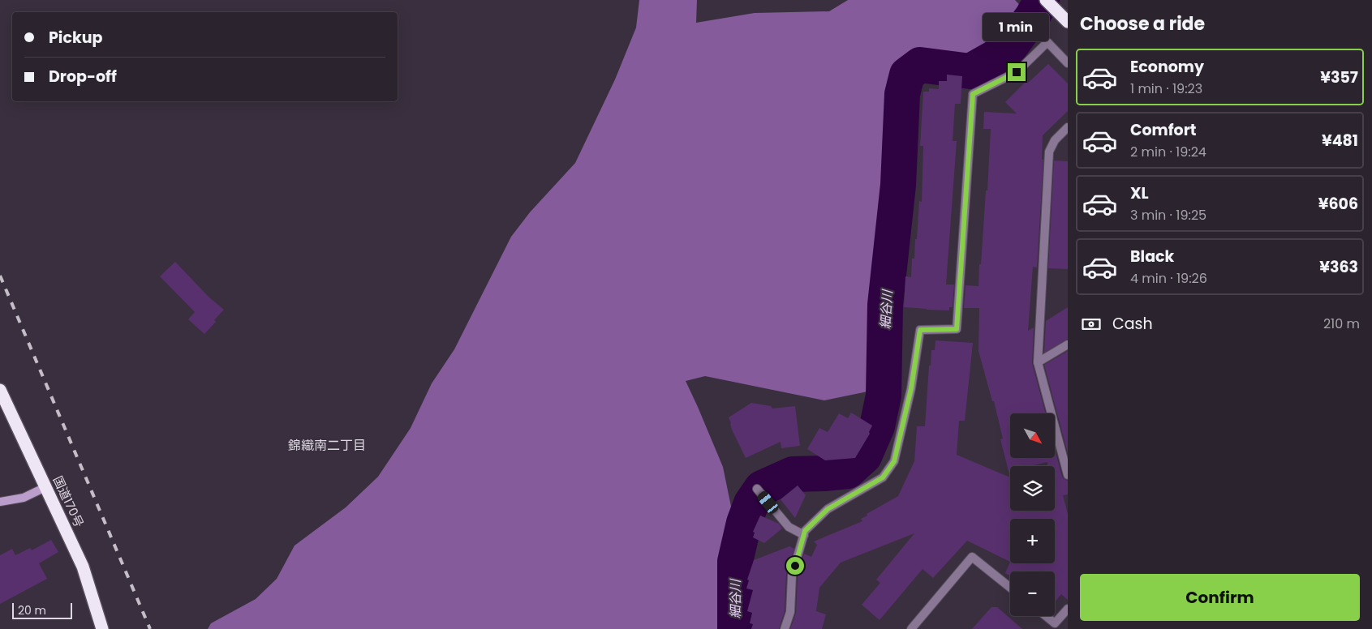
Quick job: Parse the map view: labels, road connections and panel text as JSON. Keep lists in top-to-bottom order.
{
  "streets": {
    "highway": ["国道170号"]
  },
  "districts": ["錦織南二丁目"],
  "water": ["細谷川"],
  "scale_bar": "20 m",
  "north": "bottom right",
  "page": {
    "heading": "Choose a ride",
    "banner": ["Pickup", "Drop-off"],
    "bubble": "1 min",
    "list": [
      {
        "name": "Economy",
        "note": "1 min · 19:23",
        "value": "¥357"
      },
      {
        "name": "Comfort",
        "note": "2 min · 19:24",
        "value": "¥481"
      },
      {
        "name": "XL",
        "note": "3 min · 19:25",
        "value": "¥606"
      },
      {
        "name": "Black",
        "note": "4 min · 19:26",
        "value": "¥363"
      }
    ],
    "pay": ["Cash", "210 m"],
    "map_buttons": ["+", "−"],
    "buttons": "Confirm",
    "scale": "20 m"
  }
}
